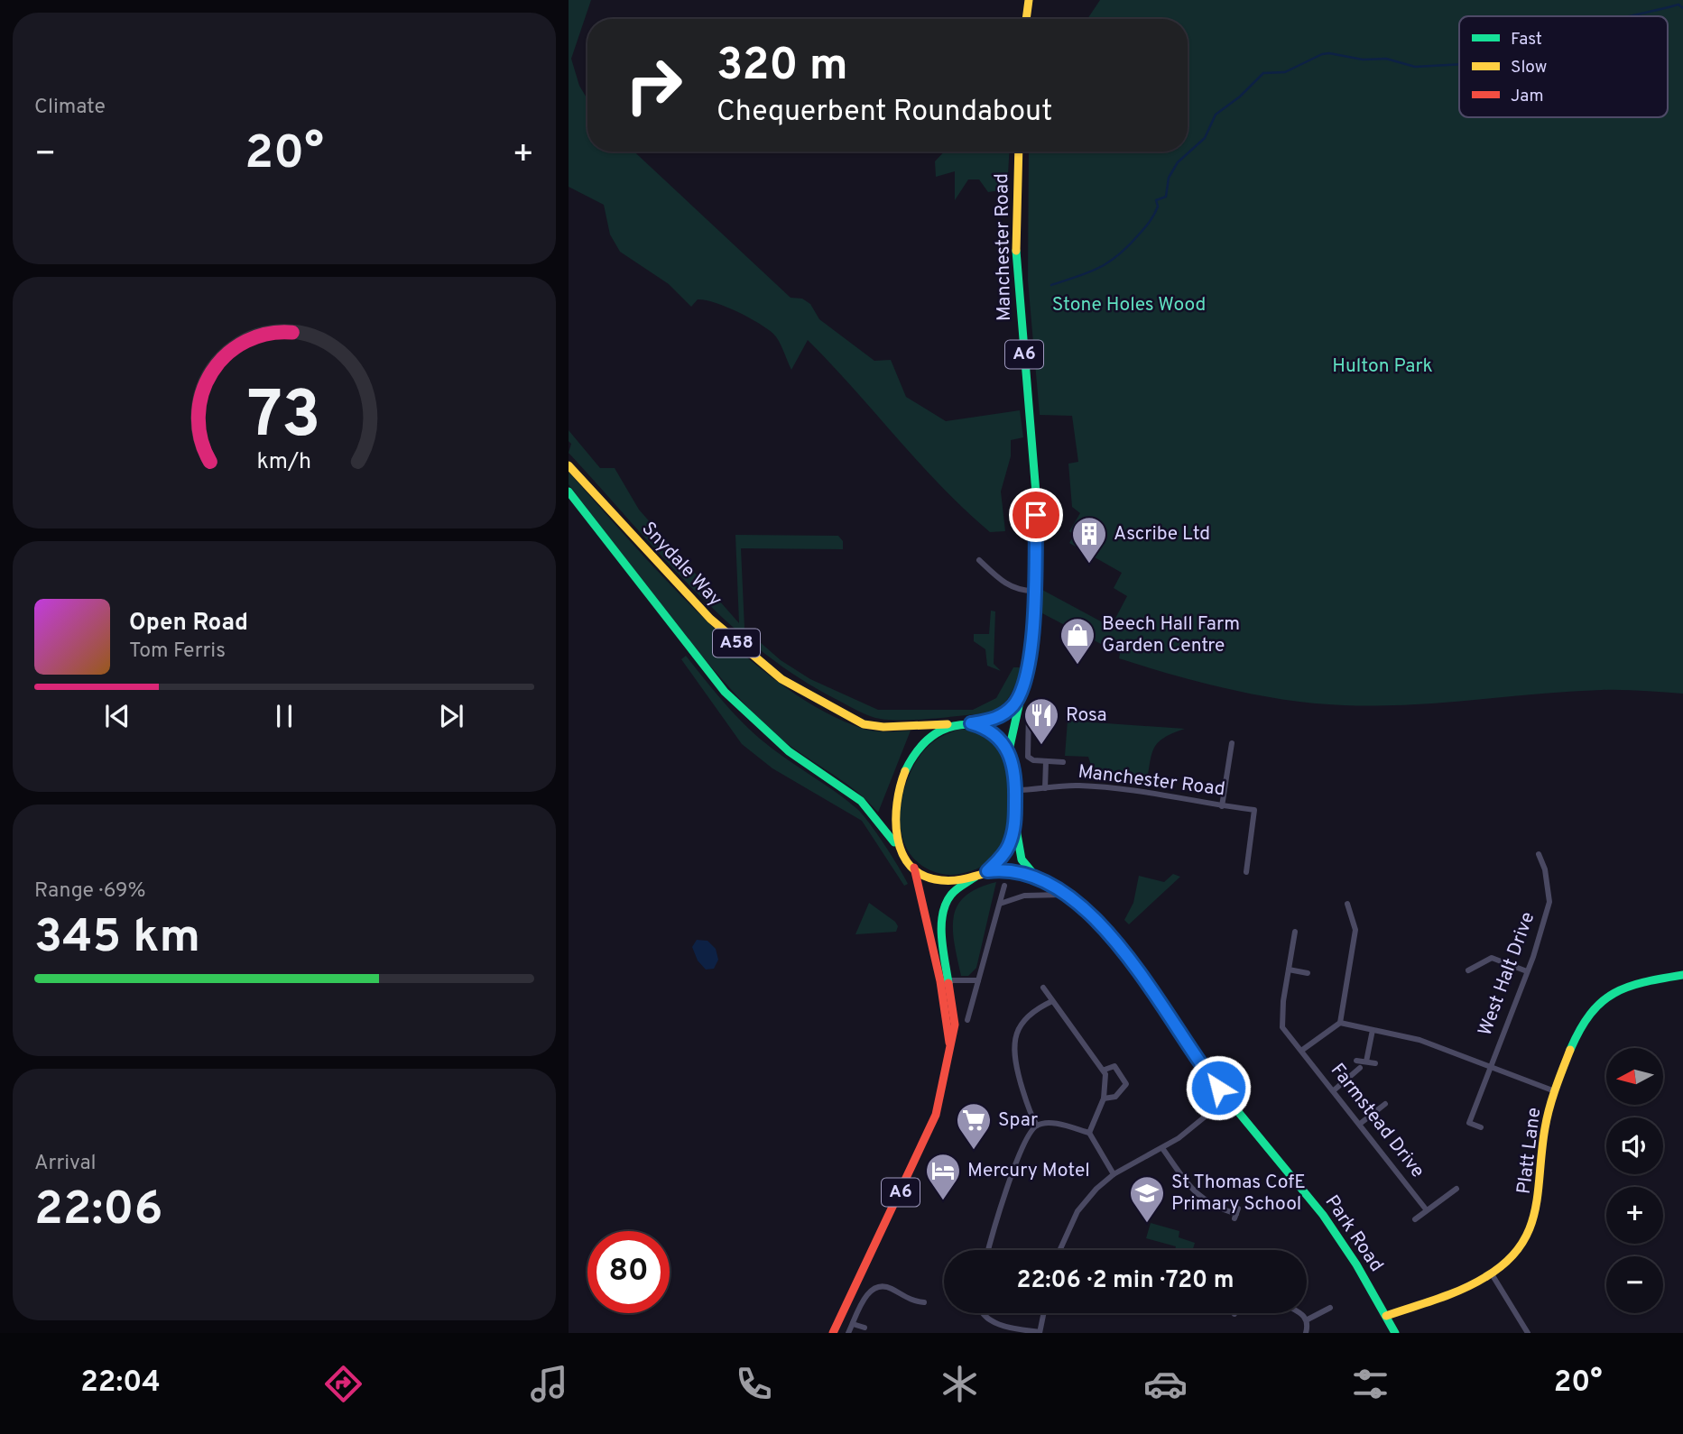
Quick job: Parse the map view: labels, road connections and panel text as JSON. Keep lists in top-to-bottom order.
{
  "streets": {
    "main road": [
      "Manchester Road",
      "A6",
      "Snydale Way",
      "A58",
      "Platt Lane",
      "Park Road"
    ],
    "street": ["West Halt Drive", "Farmstead Drive"]
  },
  "crossings": [
    ["Manchester Road", "A6"],
    ["Manchester Road", "Snydale Way"],
    ["Manchester Road", "A58"],
    ["Manchester Road", "Park Road"],
    ["A6", "Snydale Way"],
    ["A6", "A58"],
    ["A6", "Park Road"],
    ["Snydale Way", "A58"],
    ["Snydale Way", "Park Road"],
    ["A58", "Park Road"],
    ["Platt Lane", "Park Road"]
  ],
  "parks": ["Stone Holes Wood", "Hulton Park"],
  "places": {
    "building": ["Ascribe Ltd"],
    "shop": ["Beech Hall Farm Garden Centre"],
    "restaurant": ["Rosa"],
    "supermarket": ["Spar"],
    "hotel": ["Mercury Motel"],
    "school or university": ["St Thomas CofE Primary School"]
  },
  "legend": ["Fast", "Slow", "Jam"],
  "north": "left",
  "page": {
    "tile": [
      "Climate",
      ["Range · 69%", "345 km"],
      ["Arrival", "22:06"]
    ],
    "turn": ["320 m", "Chequerbent Roundabout"],
    "heat": ["−", "20°", "+"],
    "song": ["Open Road", "Tom Ferris"],
    "map_buttons": ["+", "−"],
    "limit": "80",
    "trip": "22:06 · 2 min · 720 m",
    "tabs": ["22:04", "20°"],
    "gauge": ["73", "km/h"]
  }
}
